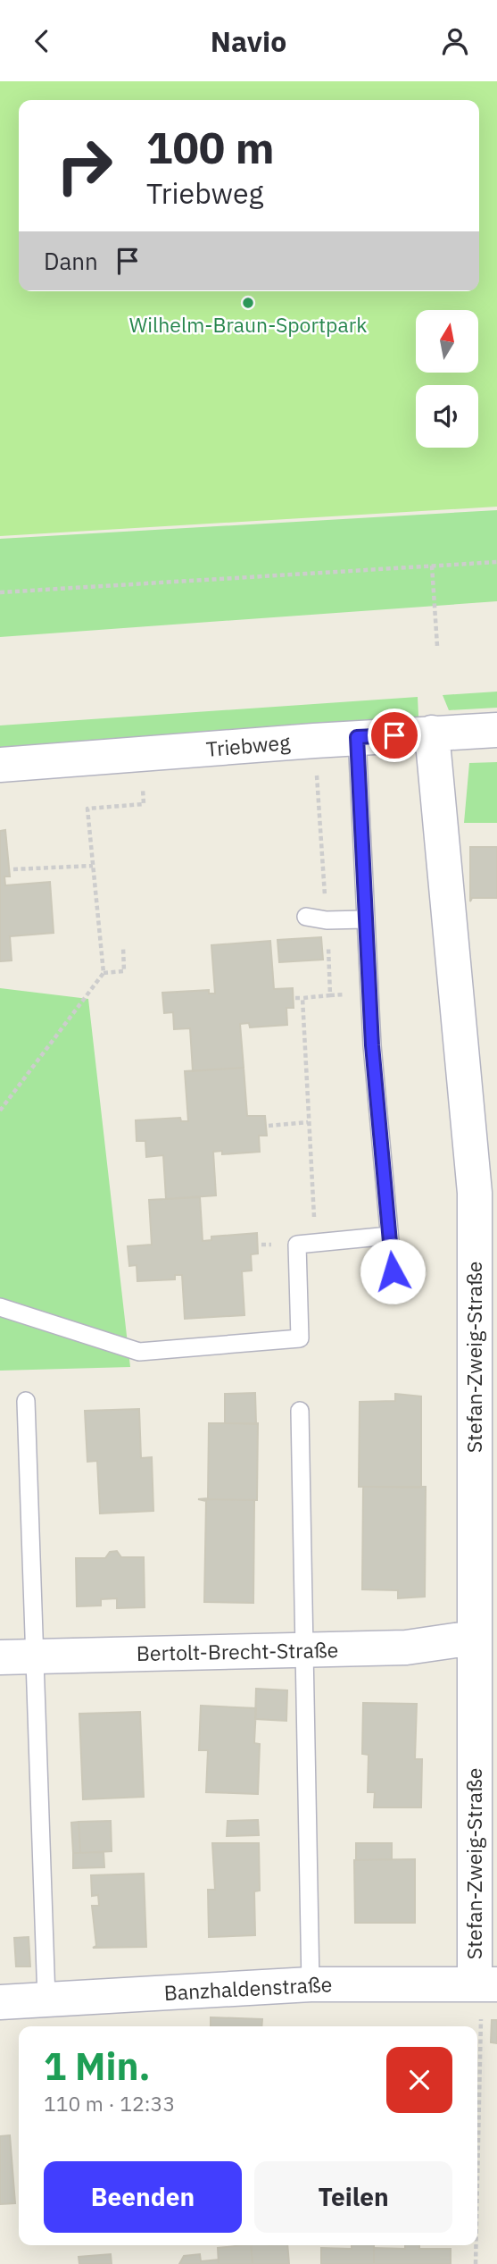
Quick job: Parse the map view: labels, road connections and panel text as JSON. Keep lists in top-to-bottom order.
{
  "streets": {
    "street": [
      "Triebweg",
      "Stefan-Zweig-Straße",
      "Bertolt-Brecht-Straße",
      "Banzhaldenstraße"
    ]
  },
  "crossings": [
    ["Triebweg", "Stefan-Zweig-Straße"],
    ["Stefan-Zweig-Straße", "Bertolt-Brecht-Straße"],
    ["Stefan-Zweig-Straße", "Banzhaldenstraße"]
  ],
  "places": ["Wilhelm-Braun-Sportpark"],
  "north": "top",
  "page": {
    "header": "Navio",
    "turn": ["100 m", "Triebweg"],
    "then": "Dann",
    "heading": ["1 Min.", "110 m · 12:33"],
    "buttons": ["Beenden", "Teilen"]
  }
}
